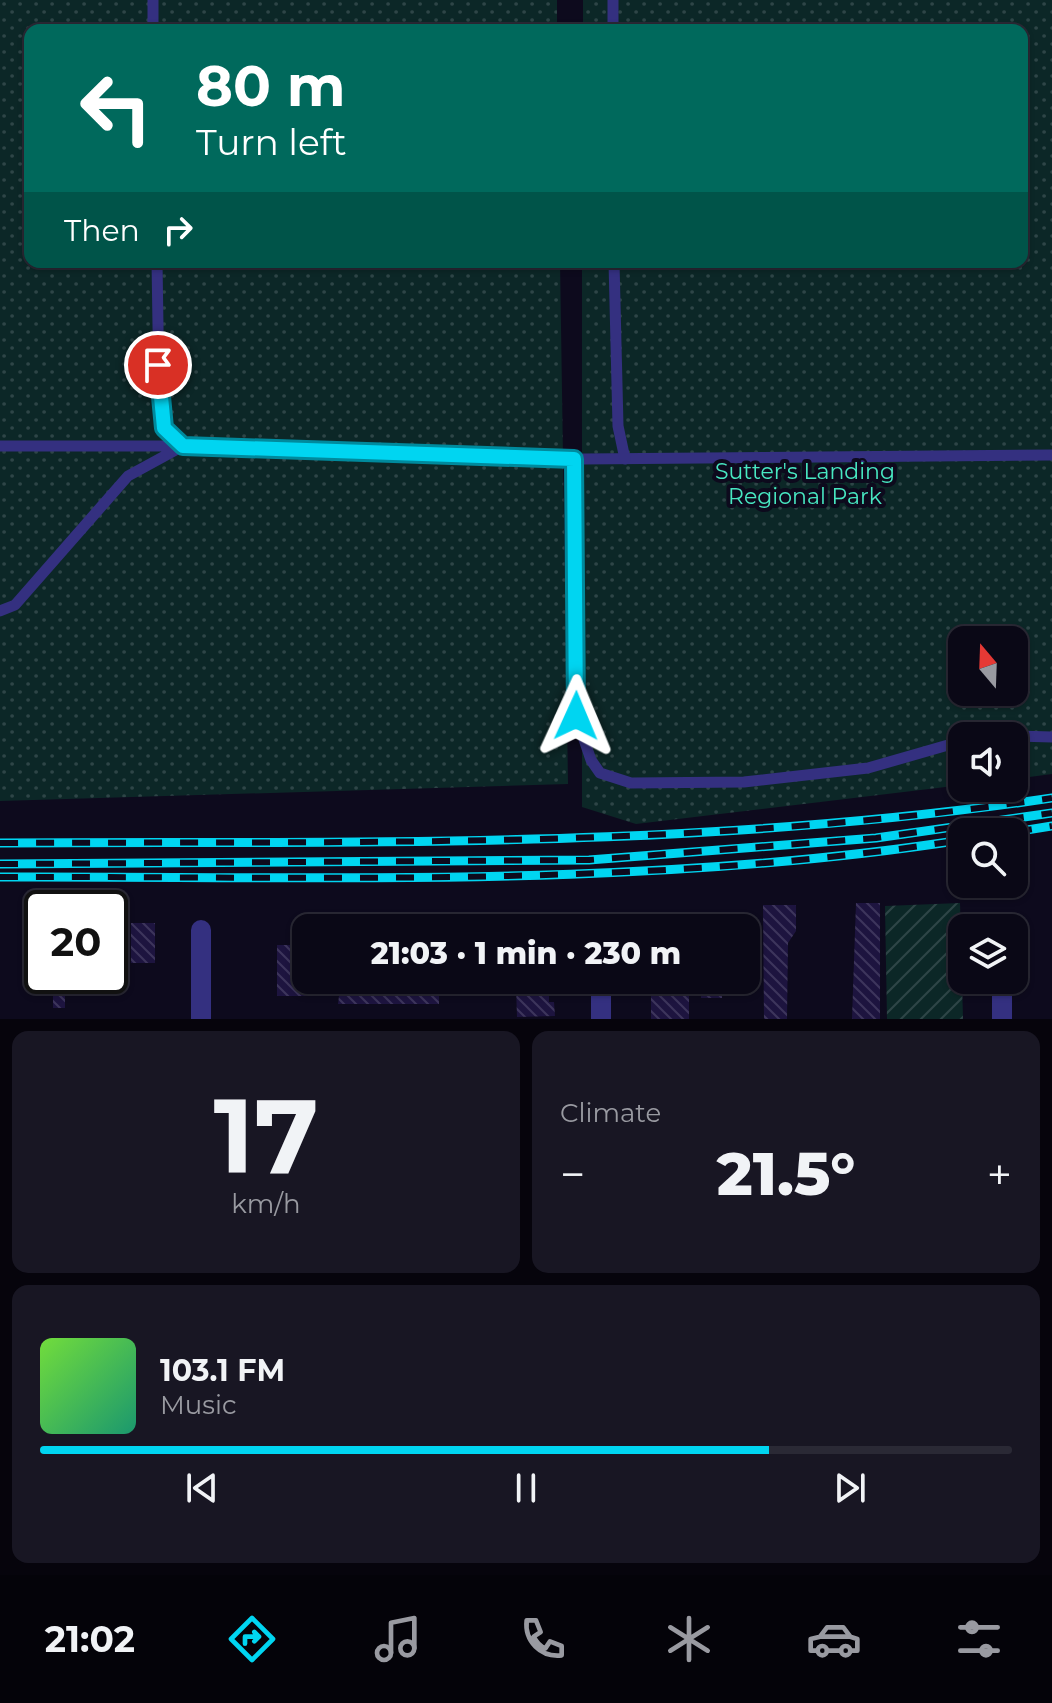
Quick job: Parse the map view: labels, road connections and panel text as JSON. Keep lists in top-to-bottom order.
{
  "parks": ["Sutter's Landing Regional Park"],
  "north": "top",
  "page": {
    "turn": ["80 m", "Turn left"],
    "then": "Then",
    "limit": "20",
    "trip": "21:03 · 1 min · 230 m",
    "tile": [
      ["17", "km/h"],
      "Climate"
    ],
    "heat": ["−", "21.5°", "+"],
    "song": ["103.1 FM", "Music"],
    "tabs": "21:02"
  }
}
